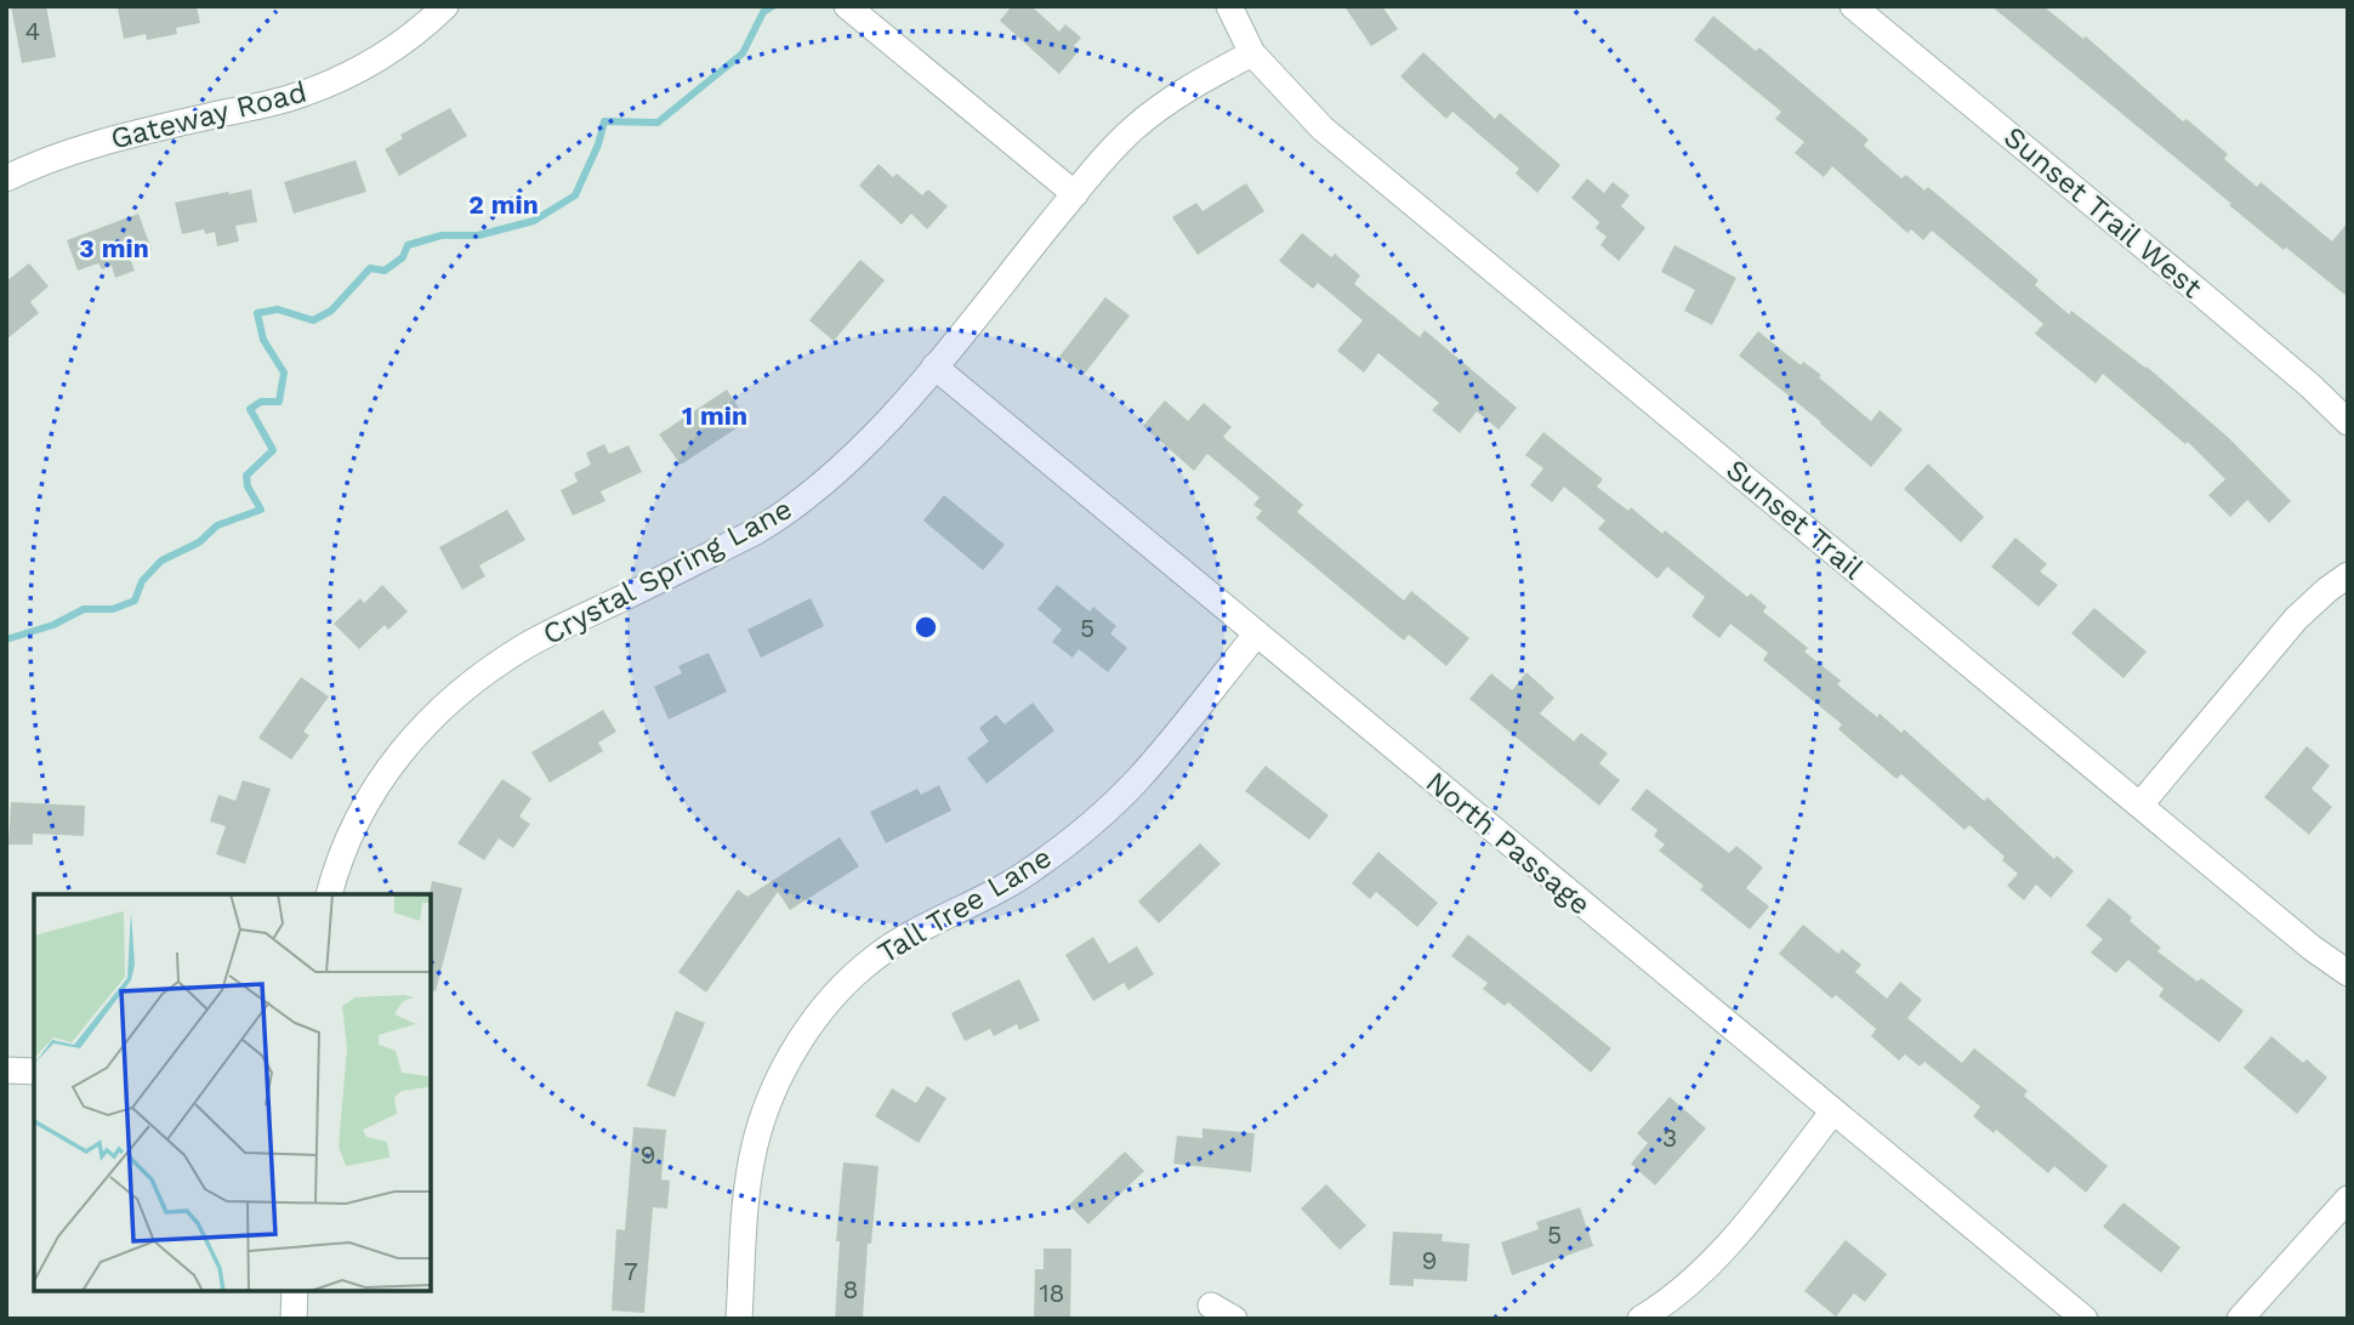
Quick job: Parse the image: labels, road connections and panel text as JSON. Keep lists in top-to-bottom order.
{
  "streets": {
    "street": [
      "Gateway Road",
      "Sunset Trail West",
      "Sunset Trail",
      "Crystal Spring Lane",
      "North Passage",
      "Tall Tree Lane"
    ]
  },
  "crossings": [
    ["Sunset Trail", "Crystal Spring Lane"],
    ["Crystal Spring Lane", "North Passage"],
    ["North Passage", "Tall Tree Lane"]
  ],
  "house_numbers": [
    "4",
    "5",
    "3",
    "9",
    "5",
    "9",
    "7",
    "8",
    "18"
  ],
  "rings": ["2 min", "3 min", "1 min"]
}
